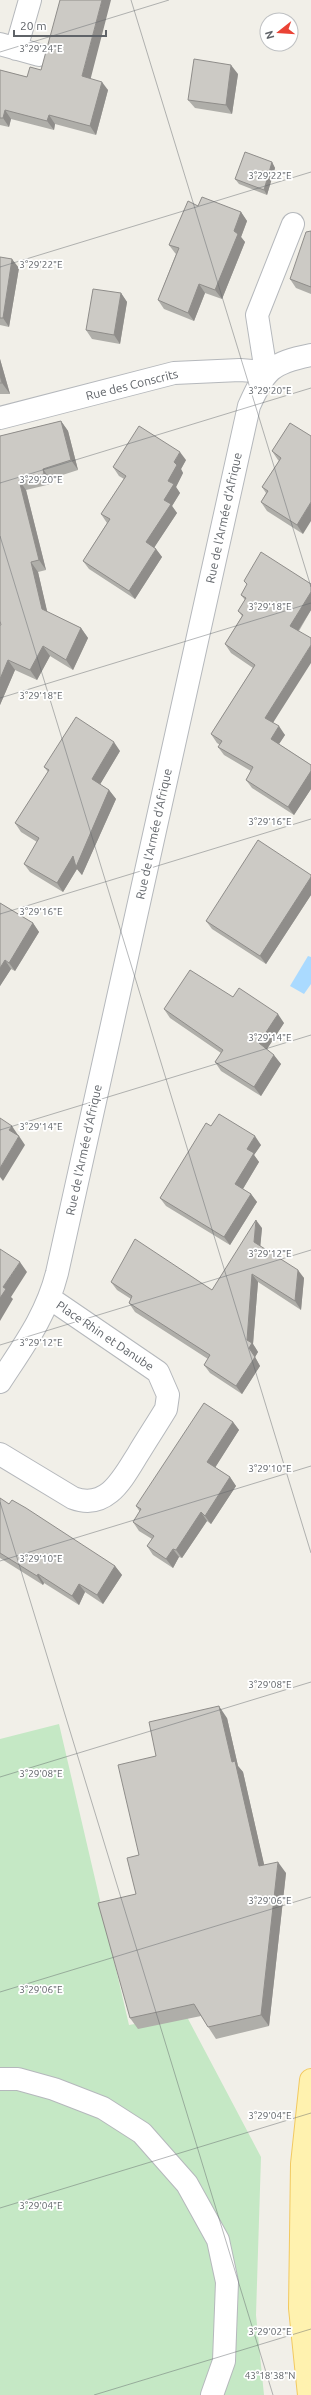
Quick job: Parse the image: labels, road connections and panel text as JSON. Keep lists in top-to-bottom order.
{
  "streets": {
    "street": ["Rue des Conscrits", "Rue de l'Armée d'Afrique", "Place Rhin et Danube"]
  },
  "crossings": [
    ["Rue des Conscrits", "Rue de l'Armée d'Afrique"],
    ["Rue de l'Armée d'Afrique", "Place Rhin et Danube"]
  ],
  "scale_bar": "20 m",
  "north": "left",
  "coordinates": [
    "3°29'24\"E",
    "3°29'22\"E",
    "3°29'20\"E",
    "3°29'18\"E",
    "3°29'16\"E",
    "3°29'14\"E",
    "3°29'12\"E",
    "3°29'10\"E",
    "3°29'08\"E",
    "3°29'06\"E",
    "3°29'04\"E",
    "3°29'02\"E",
    "43°18'38\"N"
  ]
}
